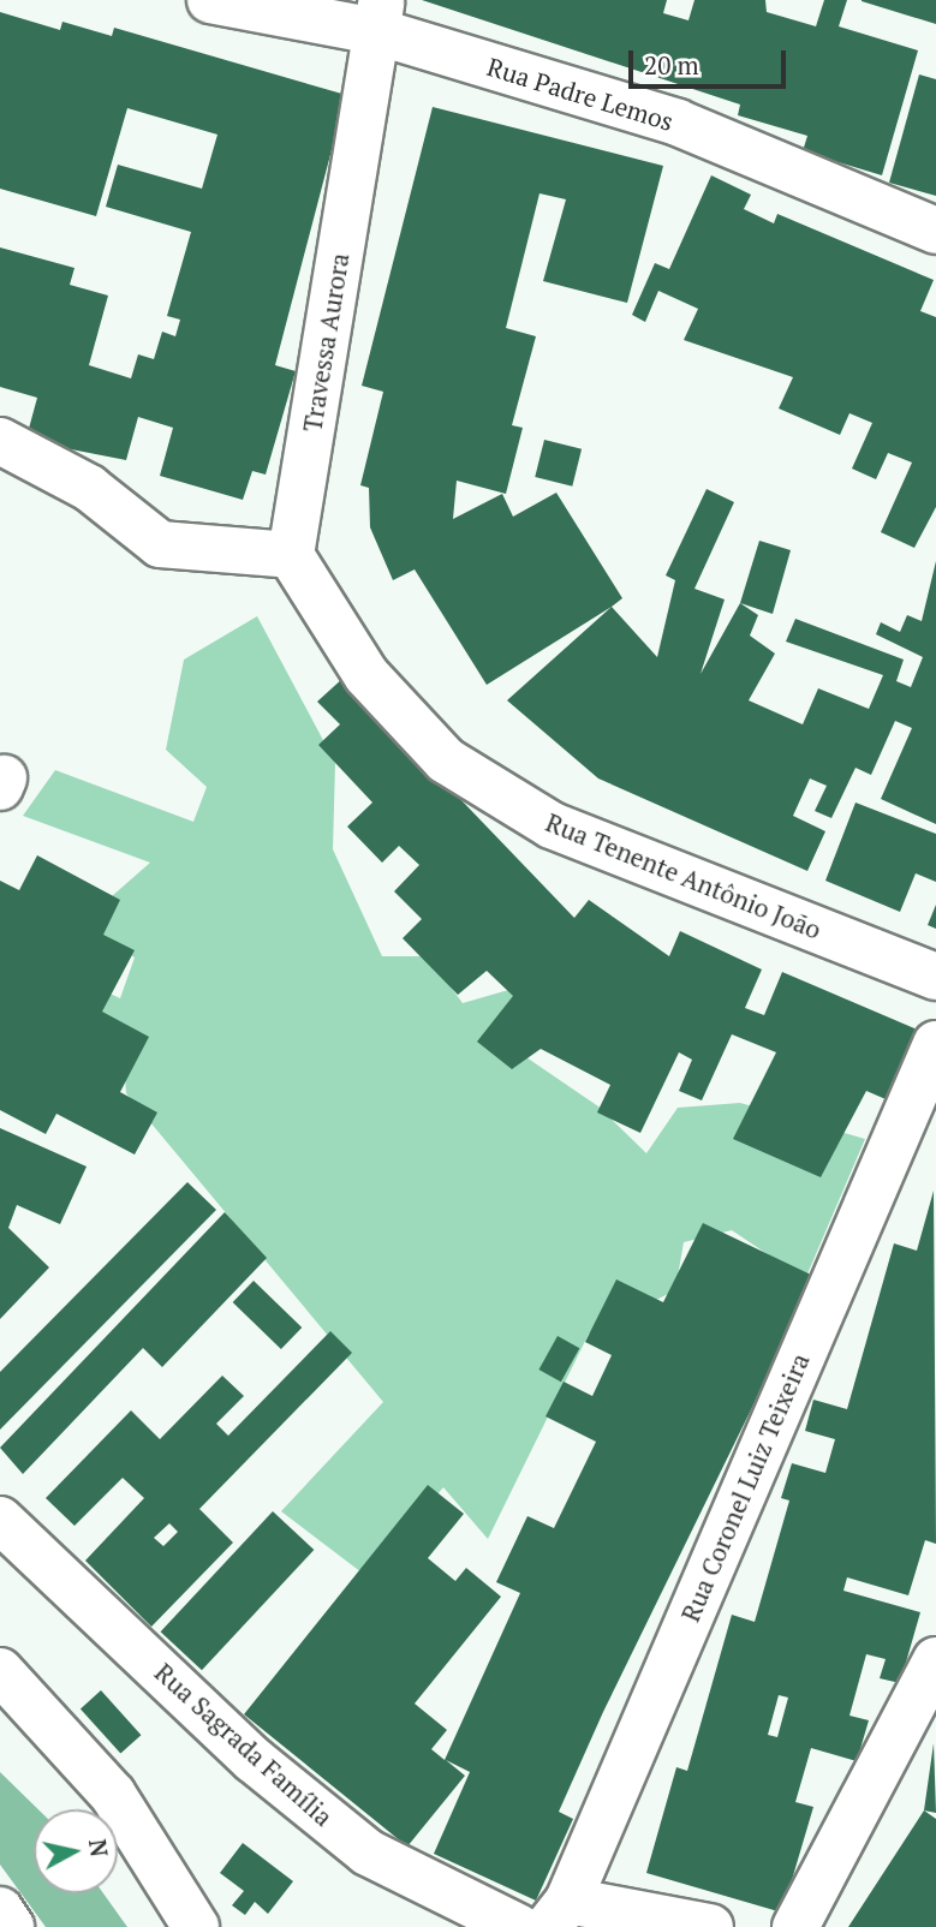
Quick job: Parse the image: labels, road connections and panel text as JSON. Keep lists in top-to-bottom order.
{
  "streets": {
    "street": [
      "Rua Padre Lemos",
      "Travessa Aurora",
      "Rua Tenente Antônio João",
      "Rua Coronel Luiz Teixeira",
      "Rua Sagrada Família"
    ]
  },
  "crossings": [
    ["Rua Padre Lemos", "Travessa Aurora"],
    ["Travessa Aurora", "Rua Tenente Antônio João"]
  ],
  "scale_bar": "20 m",
  "north": "right"
}
